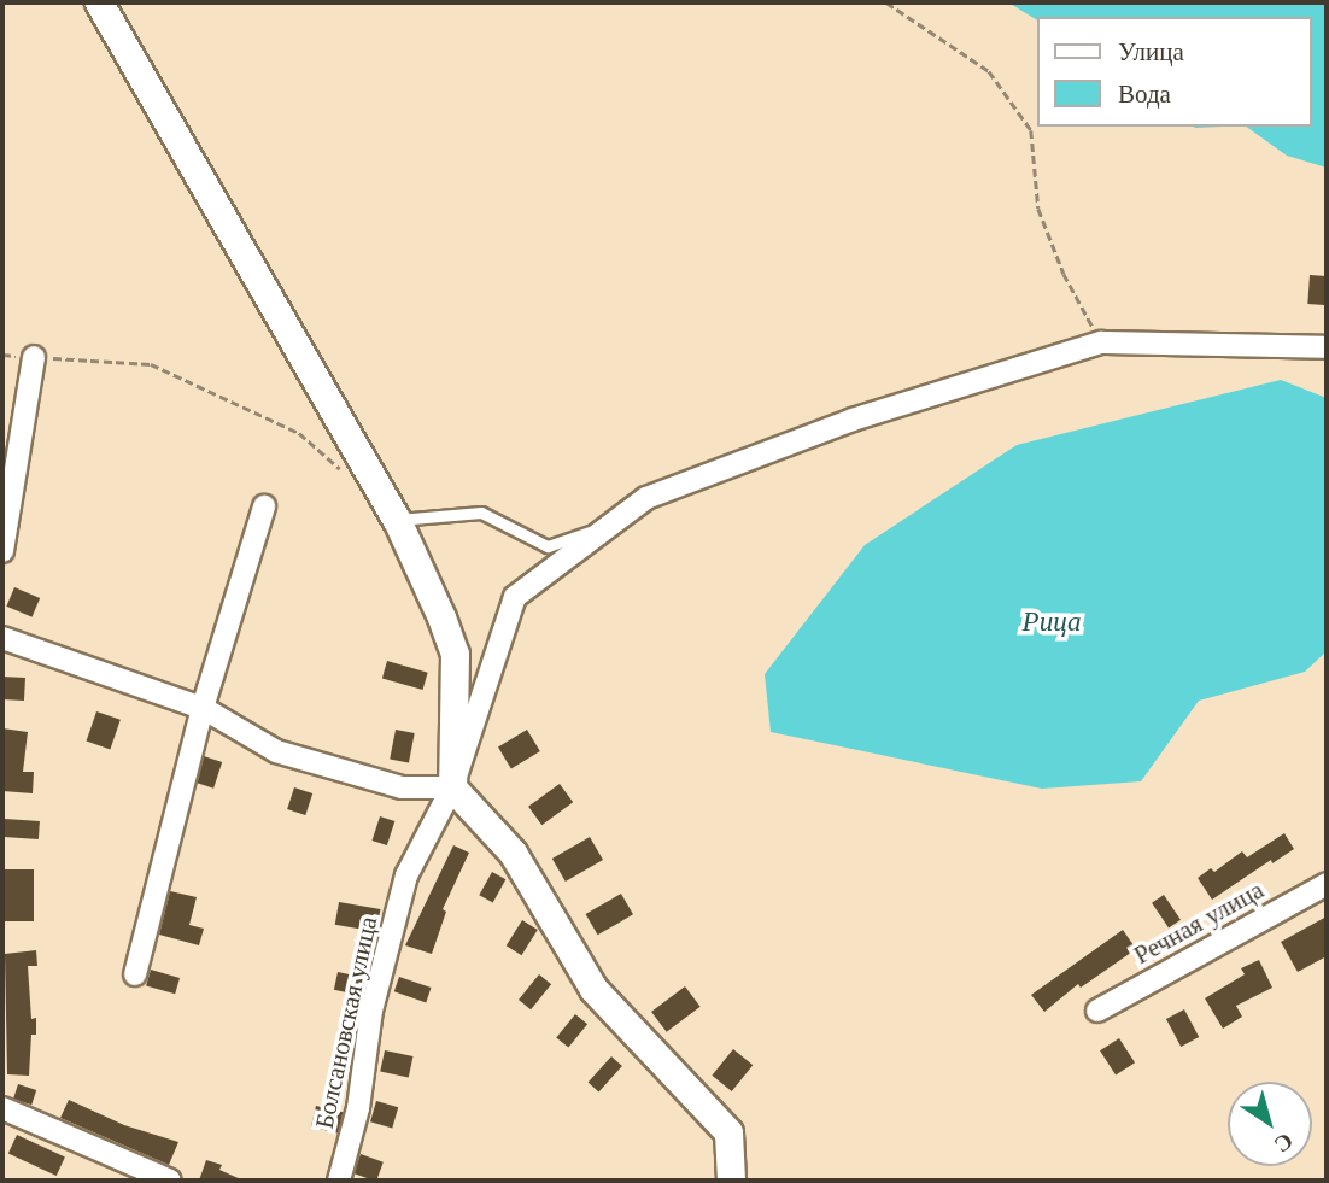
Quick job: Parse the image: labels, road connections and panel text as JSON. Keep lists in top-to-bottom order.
{
  "streets": {
    "street": ["Речная улица", "Болсановская улица"]
  },
  "water": ["Рица"],
  "legend": ["Улица", "Вода"],
  "north": "bottom right"
}
